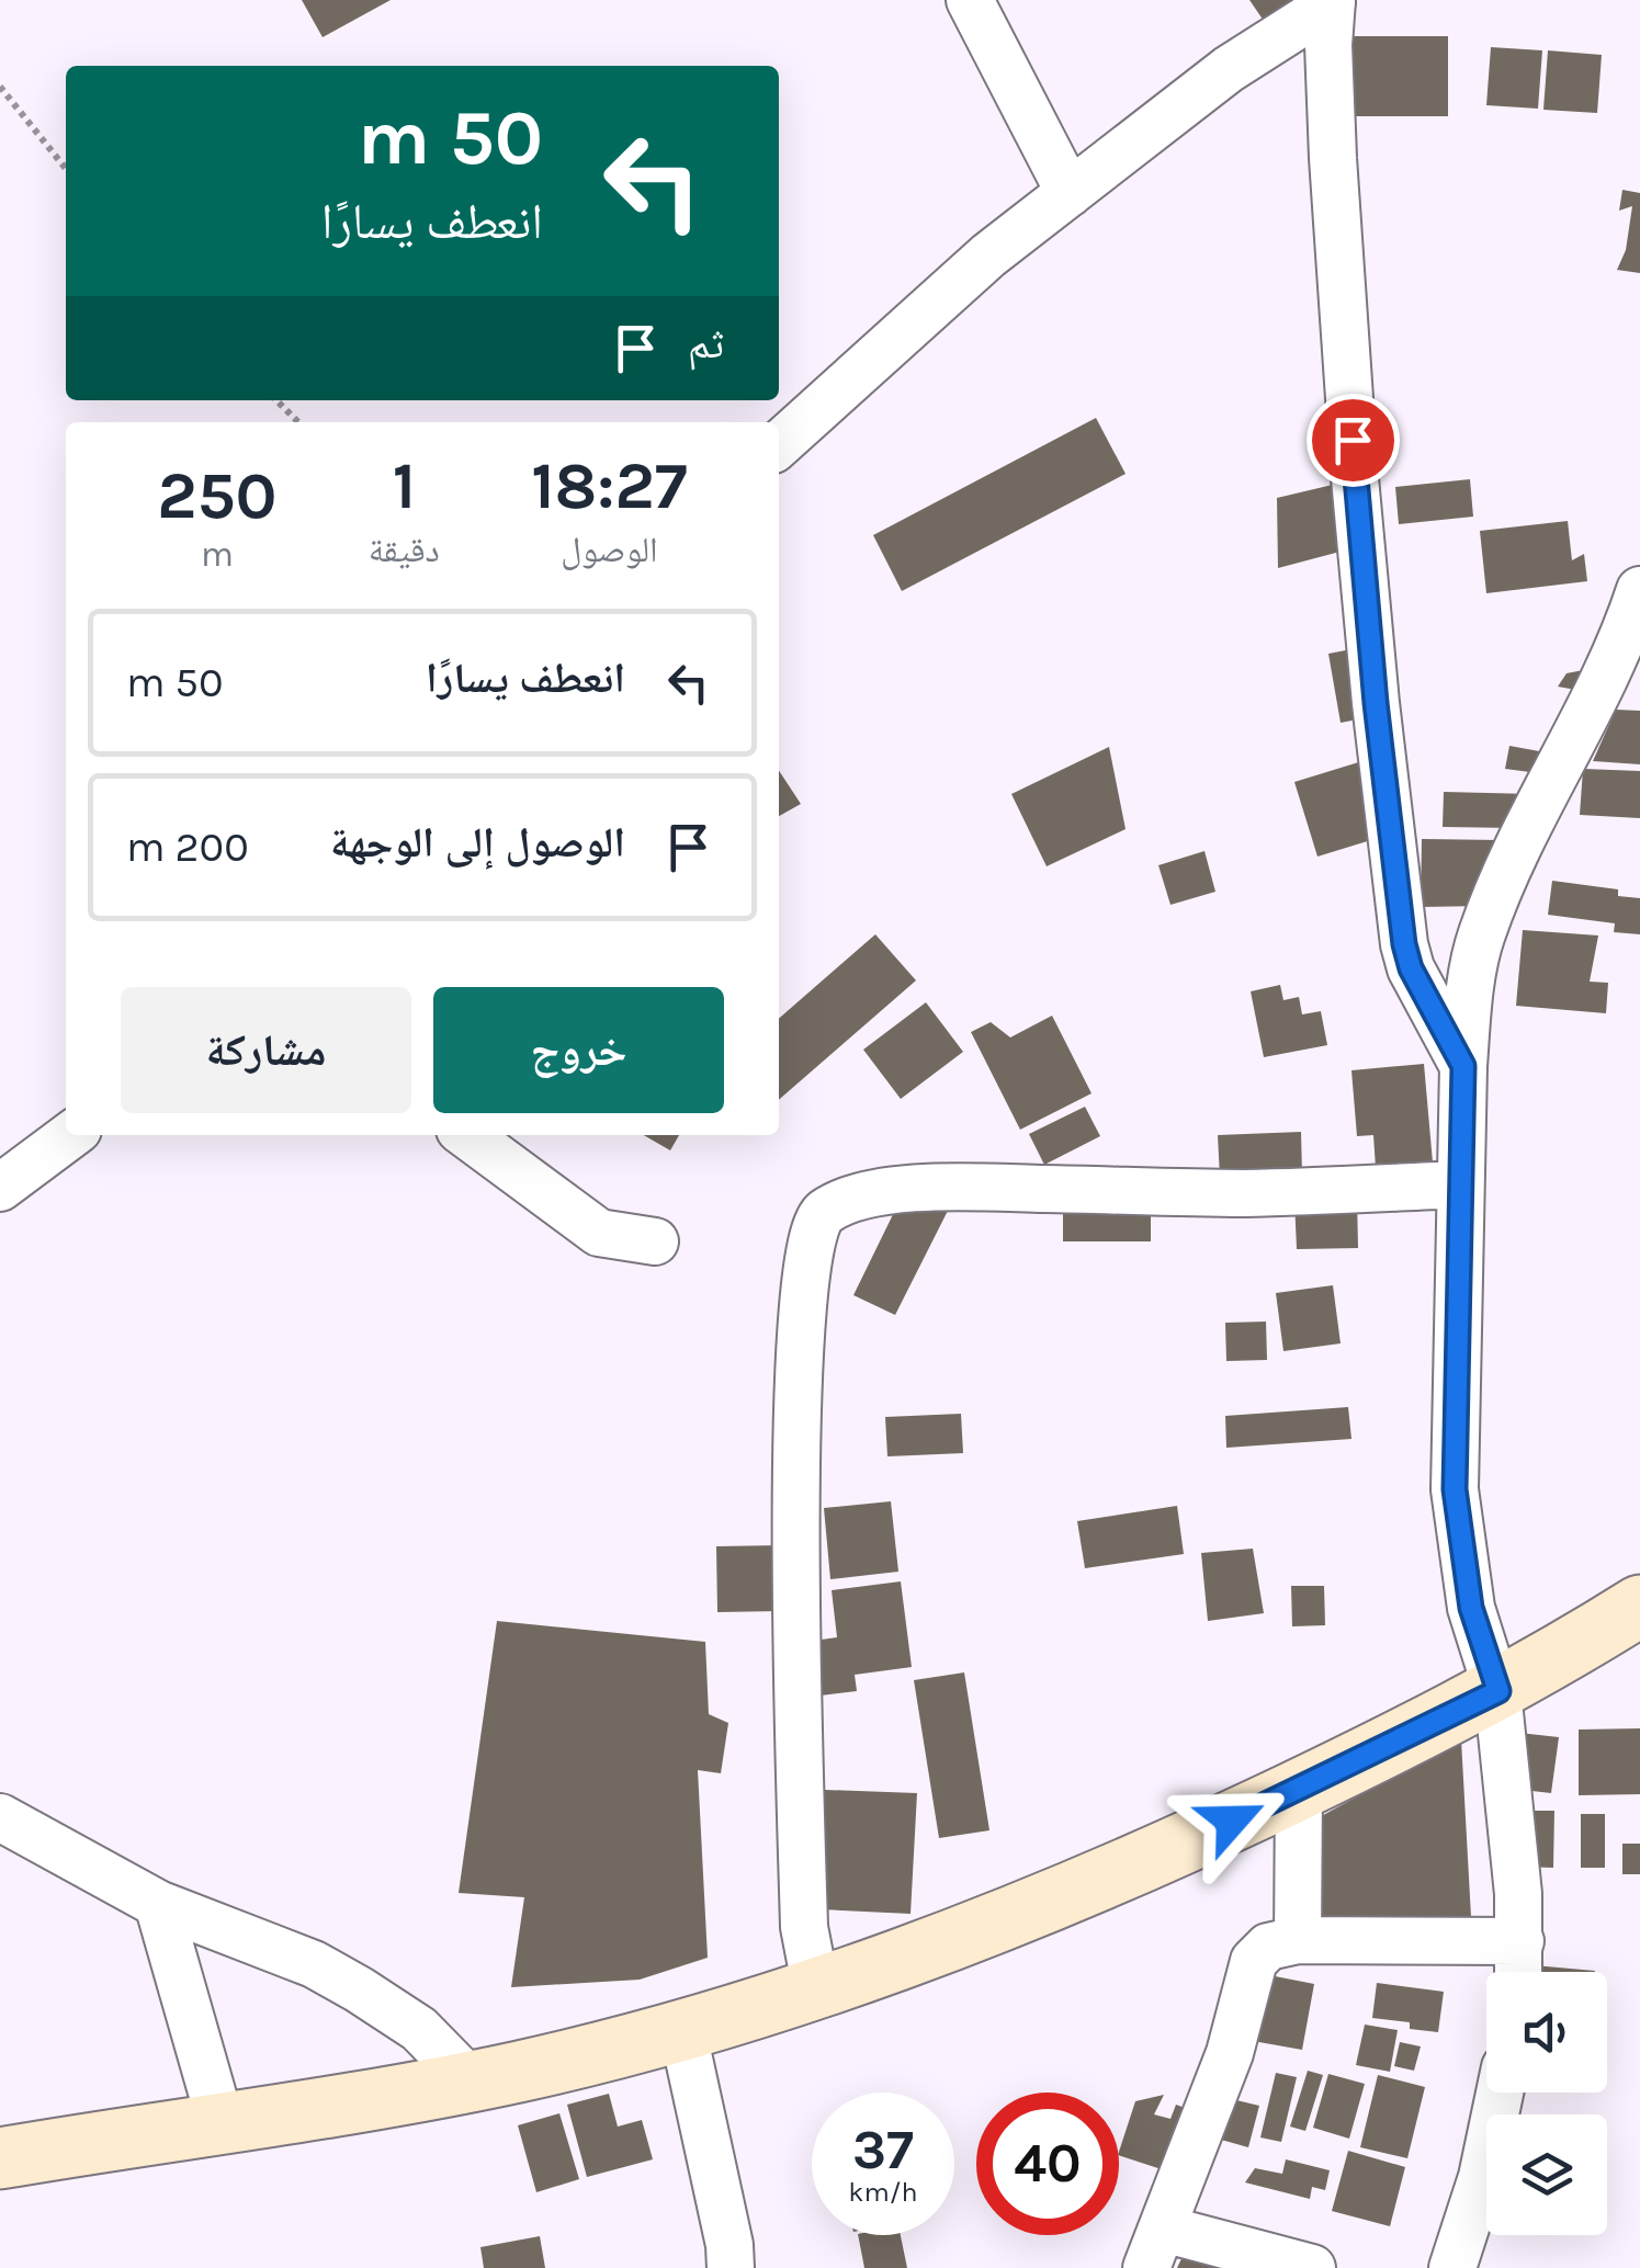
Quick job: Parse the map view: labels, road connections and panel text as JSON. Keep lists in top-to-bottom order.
{
  "page": {
    "turn": ["50 m", "انعطف يسارًا"],
    "then": "ثم",
    "eta": [
      "18:27",
      "الوصول",
      "1",
      "دقيقة",
      "250",
      "m"
    ],
    "list": [
      {
        "name": "انعطف يسارًا",
        "value": "50 m"
      },
      {
        "name": "الوصول إلى الوجهة",
        "value": "200 m"
      }
    ],
    "buttons": ["خروج", "مشاركة"],
    "speed": "37 km/h",
    "limit": "40"
  }
}
